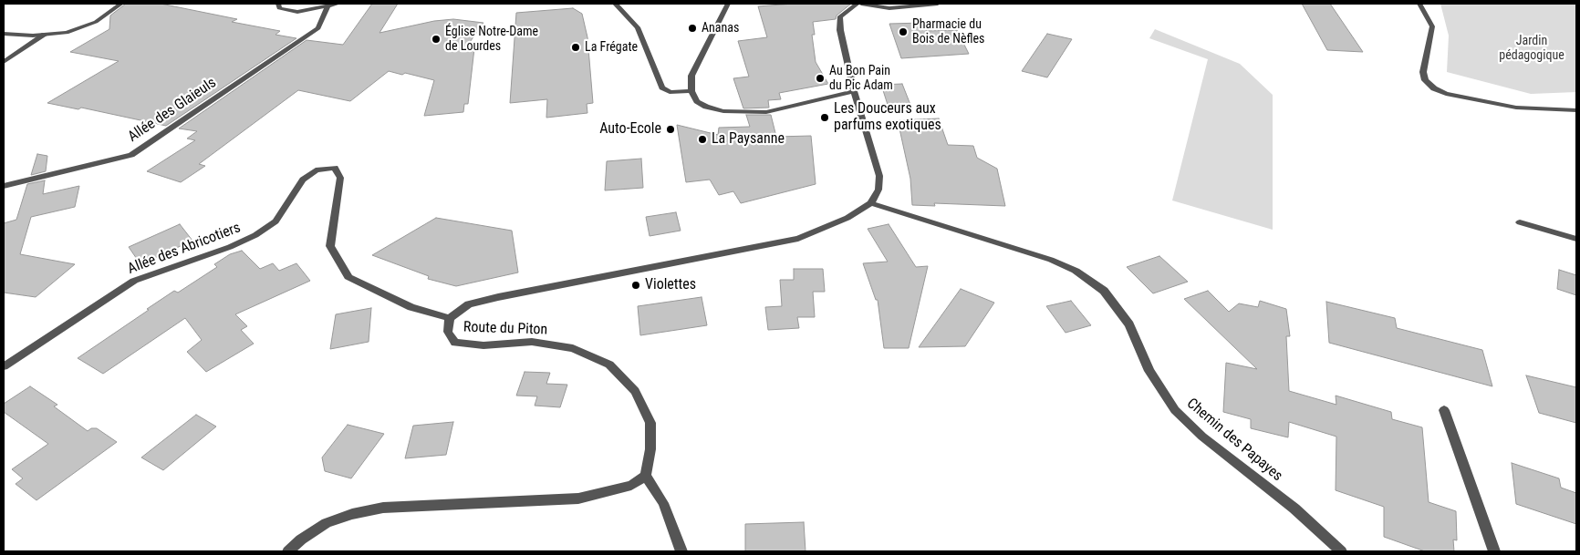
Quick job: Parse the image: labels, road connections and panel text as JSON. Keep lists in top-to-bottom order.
{
  "streets": {
    "street": [
      "Allée des Glaieuls",
      "Allée des Abricotiers",
      "Route du Piton",
      "Chemin des Papayes"
    ]
  },
  "crossings": [
    ["Allée des Abricotiers", "Route du Piton"],
    ["Route du Piton", "Chemin des Papayes"]
  ],
  "parks": ["Jardin pédagogique"],
  "places": [
    "Ananas",
    "Pharmacie du Bois de Nèfles",
    "Église Notre-Dame de Lourdes",
    "La Frégate",
    "Au Bon Pain du Pic Adam",
    "Les Douceurs aux parfums exotiques",
    "Auto-Ecole",
    "La Paysanne",
    "Violettes"
  ]
}
